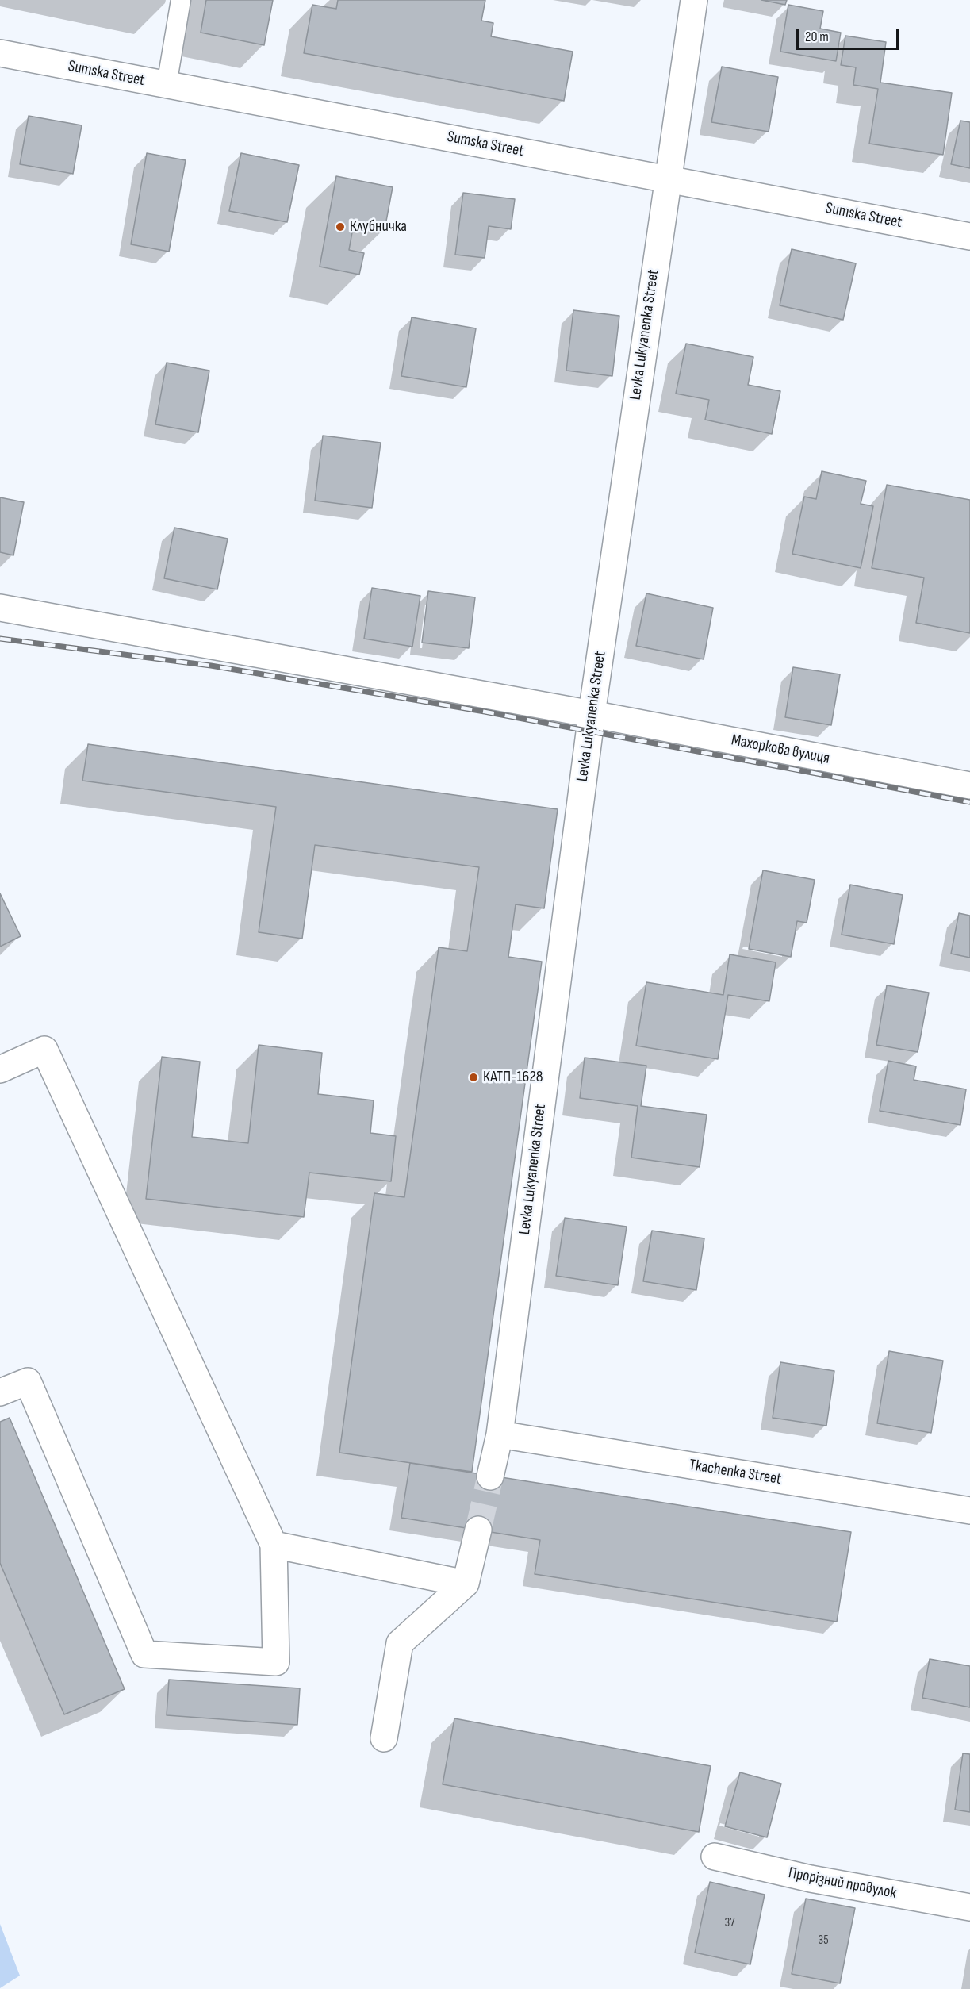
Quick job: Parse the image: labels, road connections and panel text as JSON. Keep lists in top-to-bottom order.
{
  "streets": {
    "street": [
      "Sumska Street",
      "Levka Lukyanenka Street",
      "Махоркова вулиця",
      "Tkachenka Street",
      "Прорізний провулок"
    ]
  },
  "crossings": [
    ["Sumska Street", "Levka Lukyanenka Street"],
    ["Levka Lukyanenka Street", "Махоркова вулиця"],
    ["Levka Lukyanenka Street", "Tkachenka Street"]
  ],
  "places": ["Клубничка", "КАТП-1628"],
  "house_numbers": ["37", "35"],
  "scale_bar": "20 m"
}
